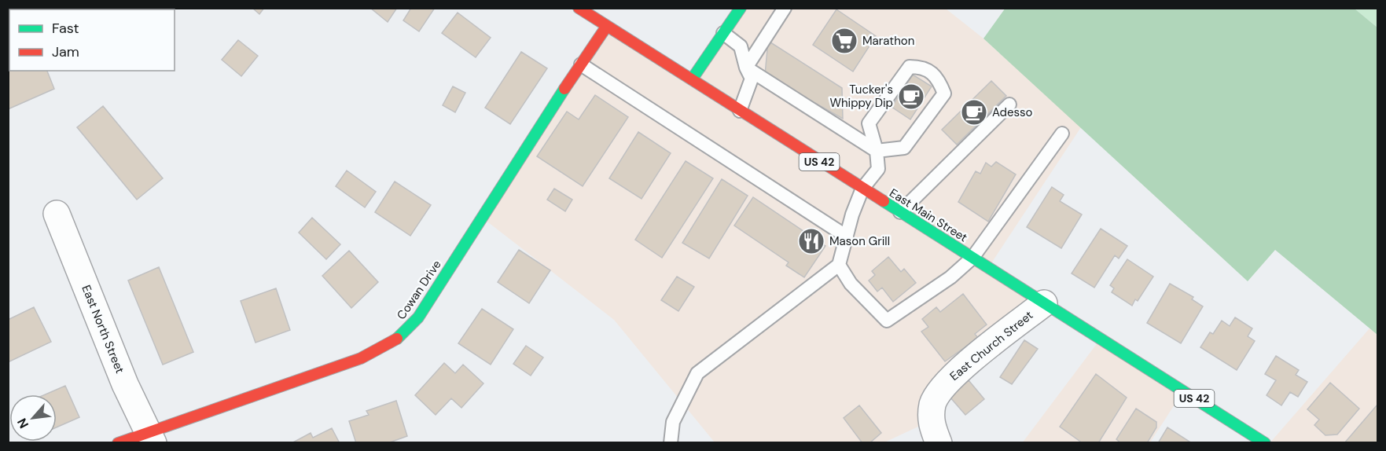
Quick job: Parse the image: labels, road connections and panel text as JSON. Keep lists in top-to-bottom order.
{
  "streets": {
    "main road": ["US 42", "East Main Street", "Cowan Drive"],
    "street": ["East North Street", "East Church Street"]
  },
  "crossings": [
    ["East Main Street", "Cowan Drive"],
    ["East Main Street", "East Church Street"],
    ["Cowan Drive", "East North Street"]
  ],
  "places": {
    "supermarket": ["Marathon"],
    "cafe": ["Tucker's Whippy Dip", "Adesso"],
    "restaurant": ["Mason Grill"]
  },
  "legend": ["Fast", "Jam"],
  "north": "bottom left"
}
